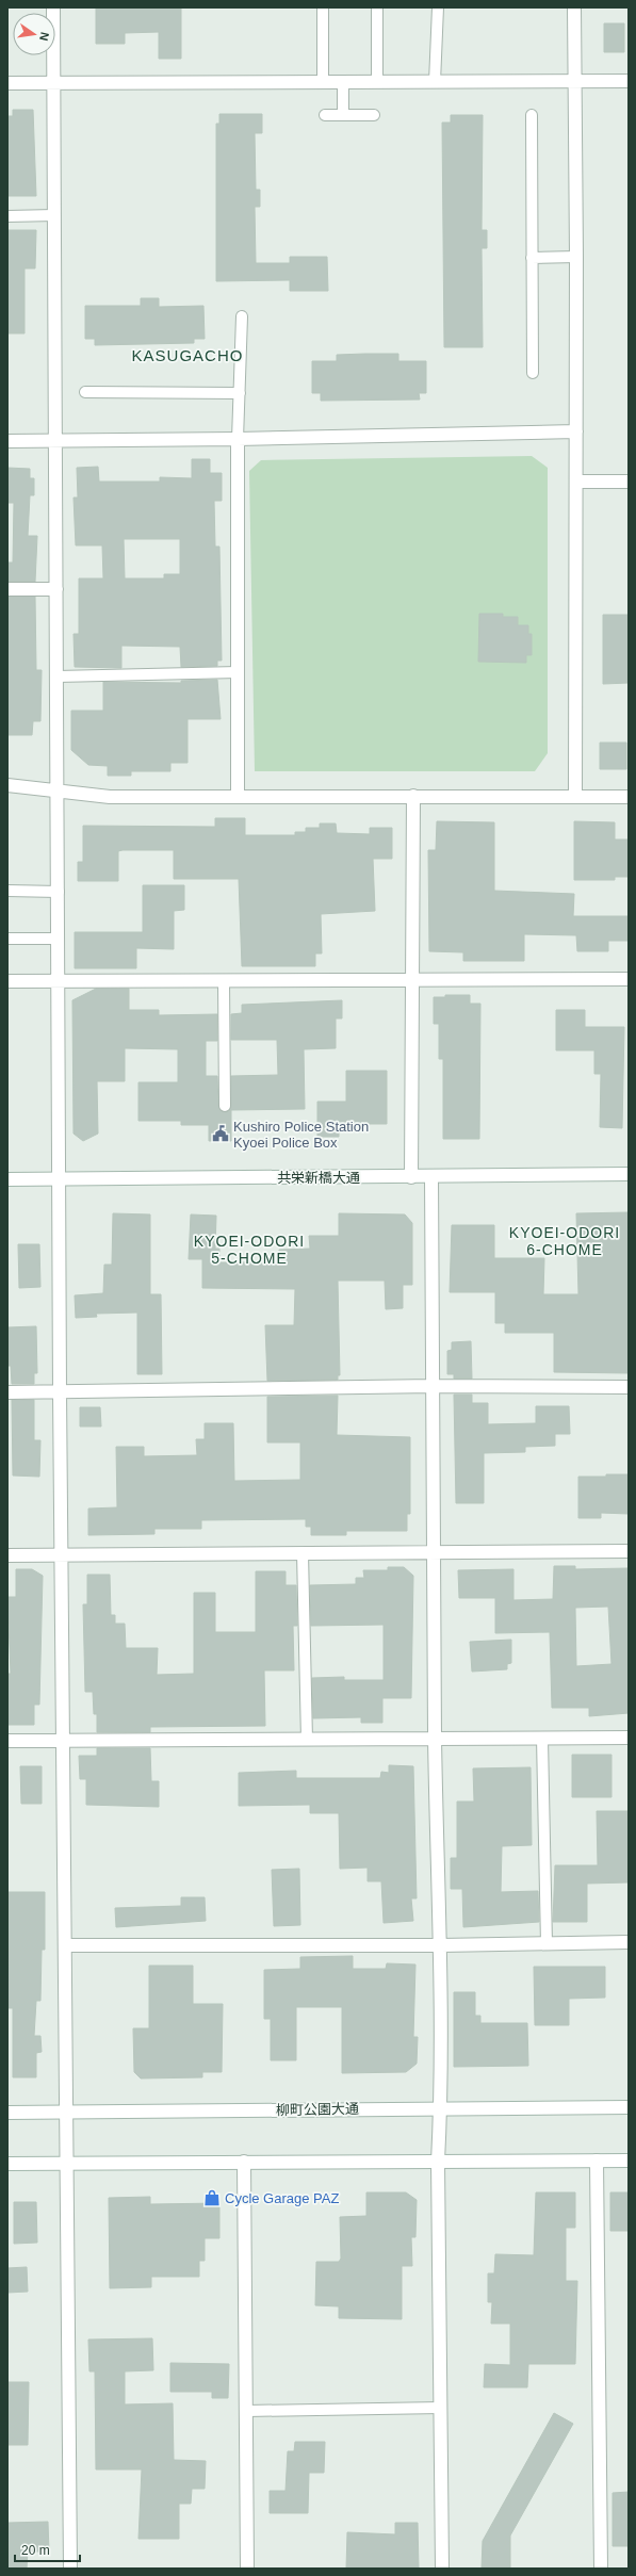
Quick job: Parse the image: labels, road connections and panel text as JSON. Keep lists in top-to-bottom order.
{
  "streets": {
    "street": ["共栄新橋大通", "柳町公園大通"]
  },
  "districts": ["KASUGACHO", "KYOEI-ODORI 6-CHOME", "KYOEI-ODORI 5-CHOME"],
  "places": {
    "public building": ["Kushiro Police Station Kyoei Police Box"],
    "shop": ["Cycle Garage PAZ"]
  },
  "scale_bar": "20 m",
  "north": "right"
}
